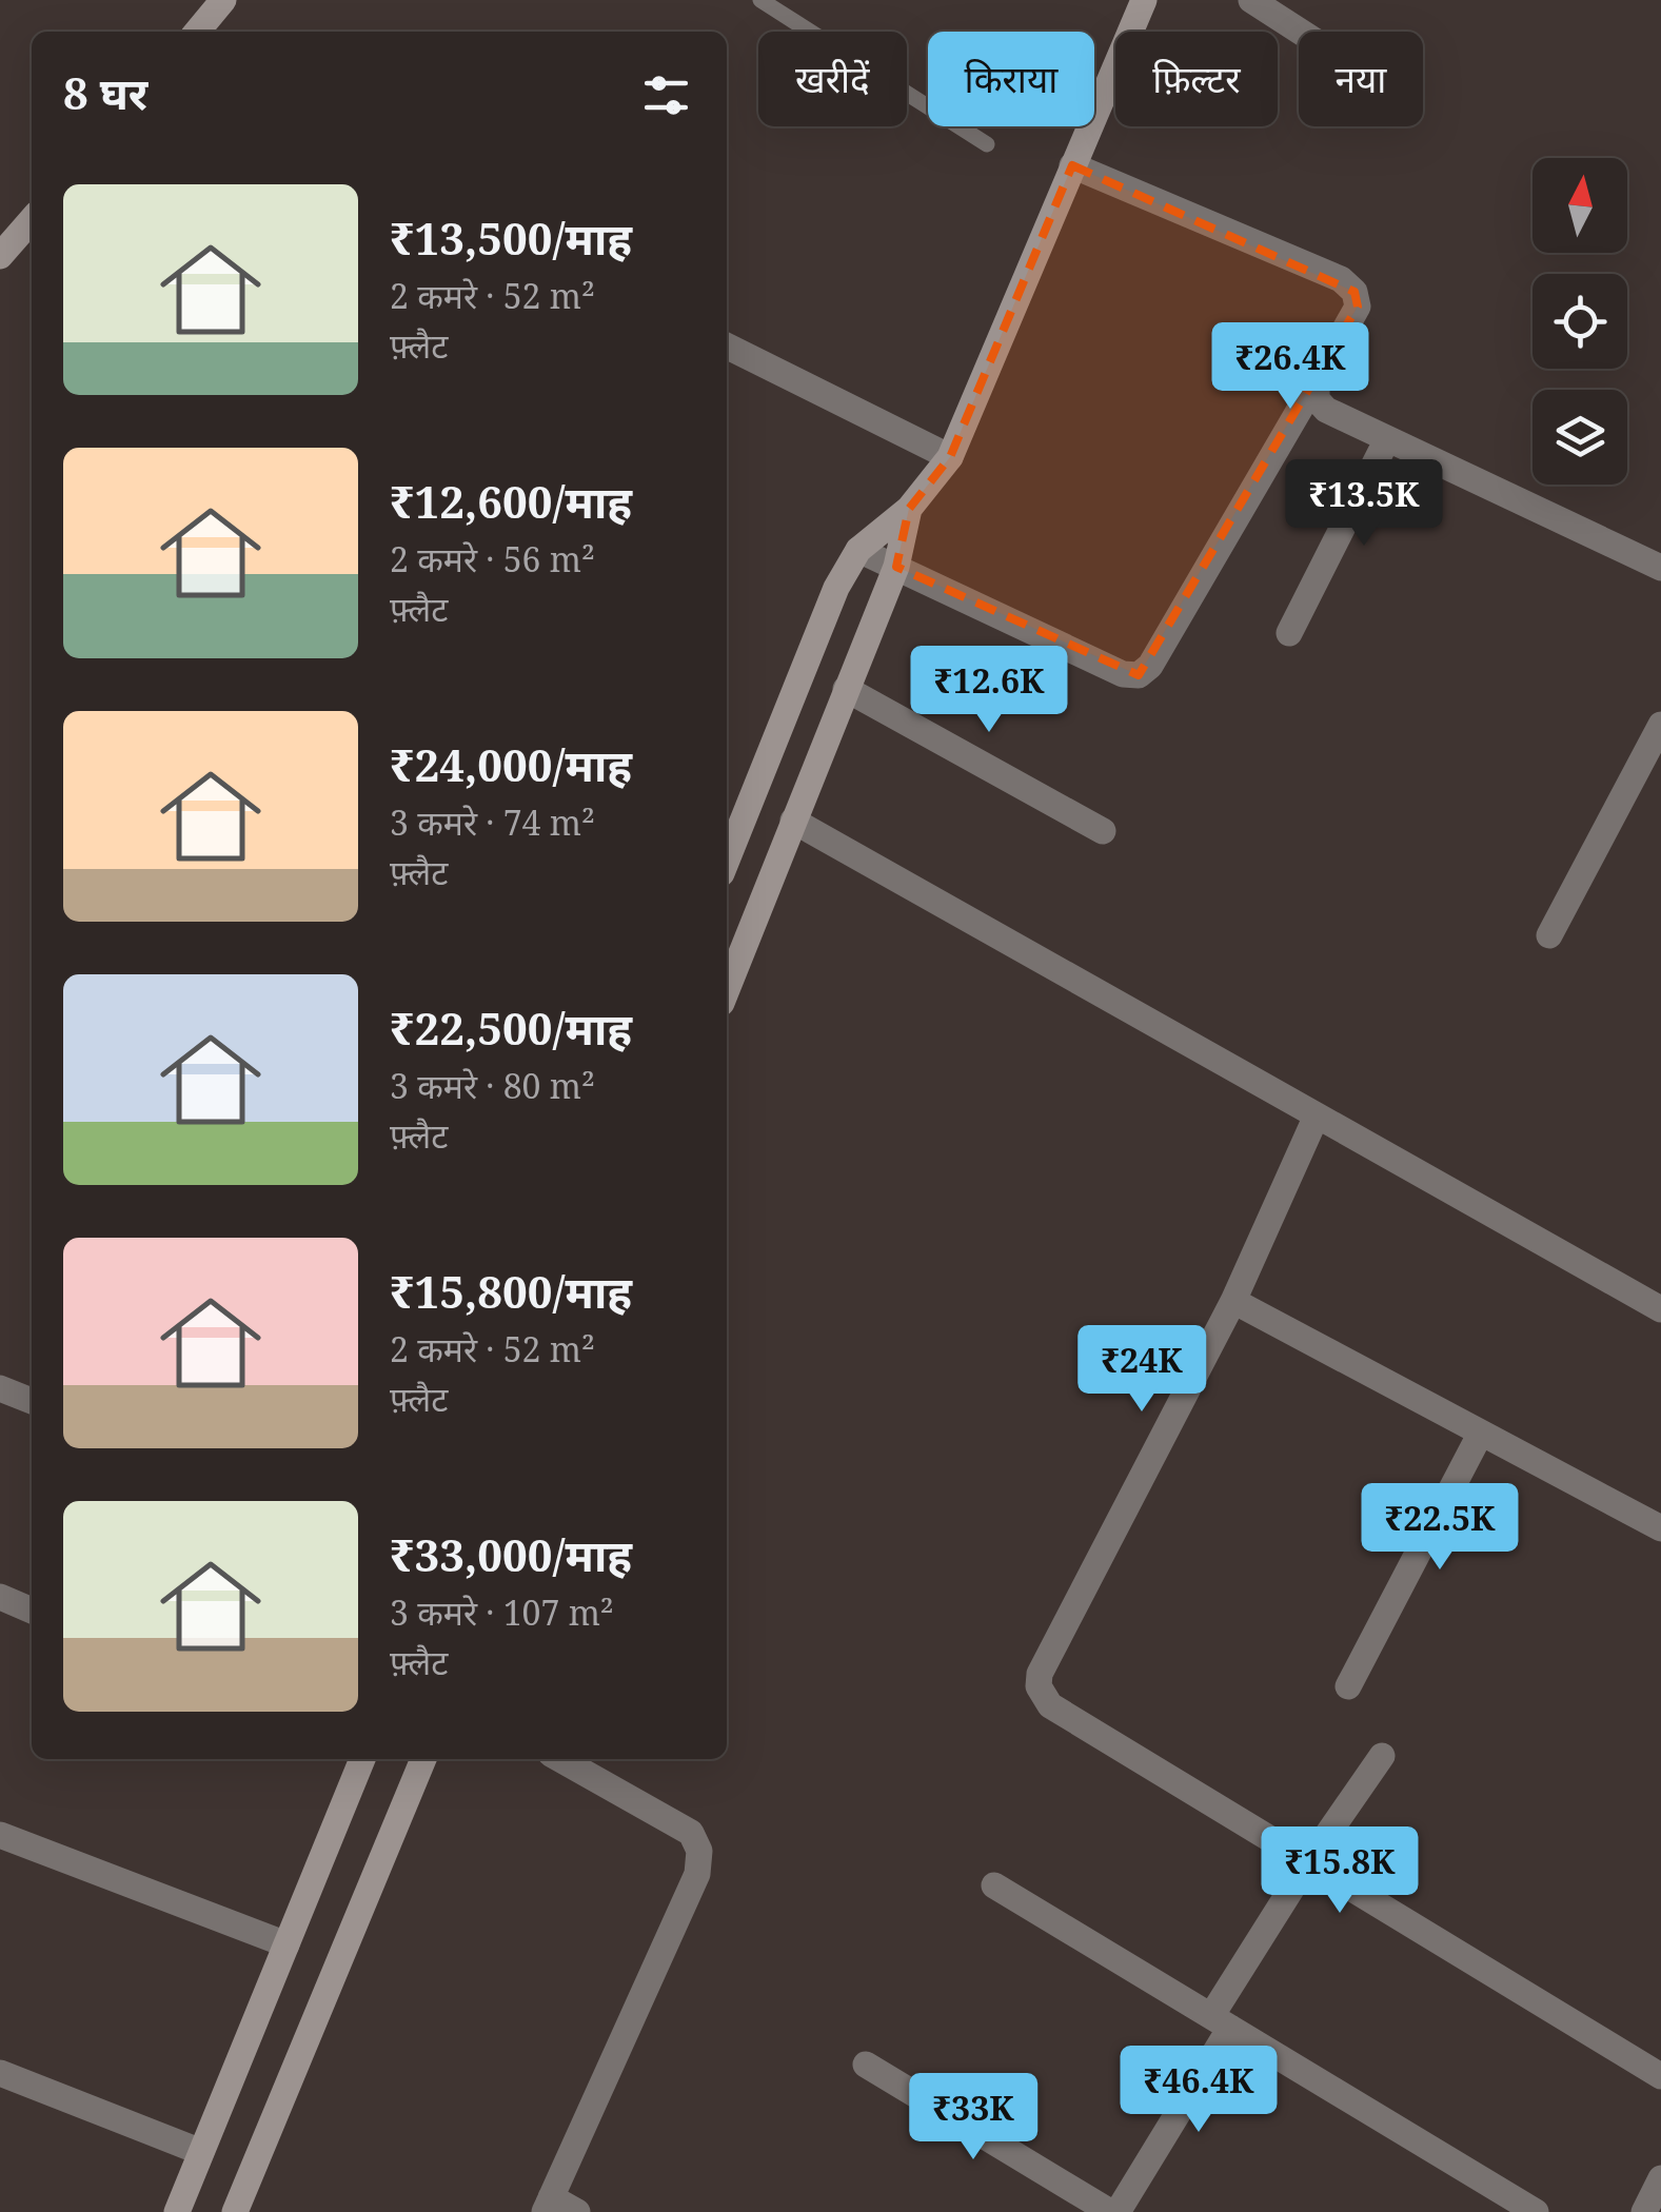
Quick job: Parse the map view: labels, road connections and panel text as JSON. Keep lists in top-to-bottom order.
{
  "north": "top",
  "page": {
    "chip": [
      "खरीदें",
      "किराया",
      "फ़िल्टर",
      "नया"
    ],
    "heading": "8 घर",
    "list": [
      {
        "name": "₹13,500/माह",
        "note": "2 कमरे · 52 m² · फ़्लैट"
      },
      {
        "name": "₹12,600/माह",
        "note": "2 कमरे · 56 m² · फ़्लैट"
      },
      {
        "name": "₹24,000/माह",
        "note": "3 कमरे · 74 m² · फ़्लैट"
      },
      {
        "name": "₹22,500/माह",
        "note": "3 कमरे · 80 m² · फ़्लैट"
      },
      {
        "name": "₹15,800/माह",
        "note": "2 कमरे · 52 m² · फ़्लैट"
      },
      {
        "name": "₹33,000/माह",
        "note": "3 कमरे · 107 m² · फ़्लैट"
      }
    ],
    "price": [
      "₹26.4K",
      "₹13.5K",
      "₹12.6K",
      "₹24K",
      "₹22.5K",
      "₹15.8K",
      "₹46.4K",
      "₹33K"
    ]
  }
}
